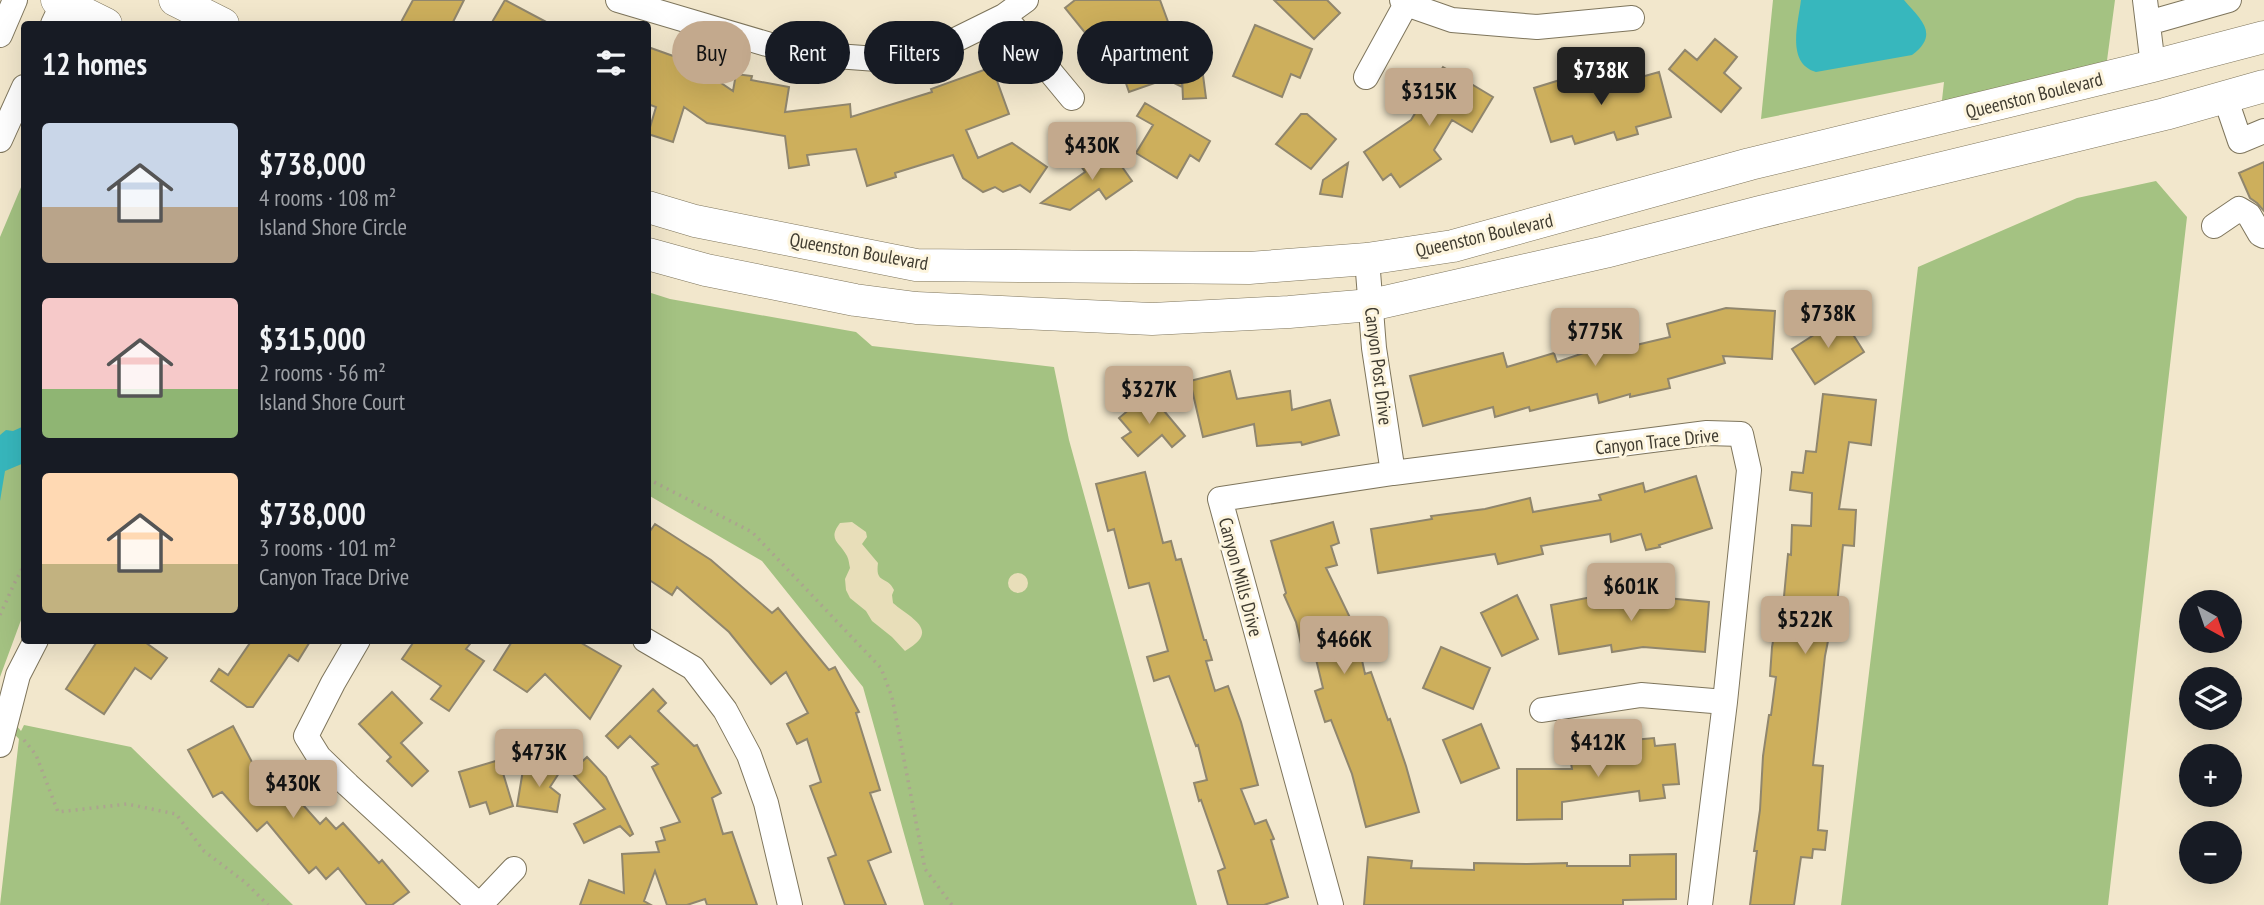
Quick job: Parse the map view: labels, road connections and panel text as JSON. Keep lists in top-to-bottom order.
{
  "streets": {
    "main road": ["Queenston Boulevard"],
    "street": ["Canyon Post Drive", "Canyon Trace Drive", "Canyon Mills Drive"]
  },
  "crossings": [
    ["Queenston Boulevard", "Canyon Post Drive"],
    ["Canyon Post Drive", "Canyon Trace Drive"],
    ["Canyon Post Drive", "Canyon Mills Drive"],
    ["Canyon Trace Drive", "Canyon Mills Drive"]
  ],
  "north": "bottom right",
  "page": {
    "chip": [
      "Buy",
      "Rent",
      "Filters",
      "New",
      "Apartment"
    ],
    "heading": "12 homes",
    "price": [
      "$738K",
      "$315K",
      "$430K",
      "$738K",
      "$775K",
      "$327K",
      "$601K",
      "$522K",
      "$466K",
      "$412K",
      "$473K",
      "$430K"
    ],
    "list": [
      {
        "name": "$738,000",
        "note": "4 rooms · 108 m² · Island Shore Circle"
      },
      {
        "name": "$315,000",
        "note": "2 rooms · 56 m² · Island Shore Court"
      },
      {
        "name": "$738,000",
        "note": "3 rooms · 101 m² · Canyon Trace Drive"
      }
    ],
    "map_buttons": ["+", "−"]
  }
}
